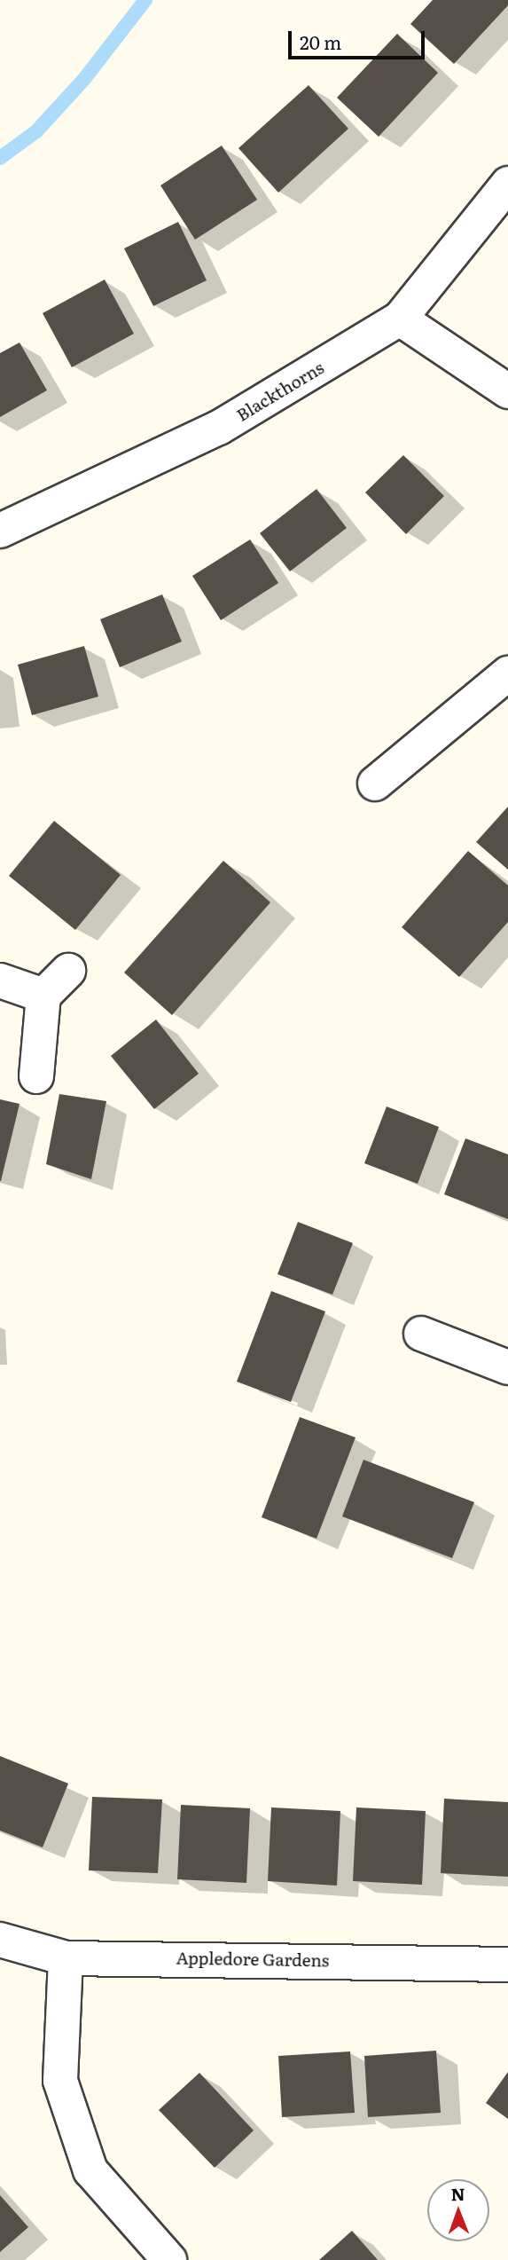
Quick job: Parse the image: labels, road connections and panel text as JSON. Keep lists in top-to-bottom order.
{
  "streets": {
    "street": ["Blackthorns", "Appledore Gardens"]
  },
  "scale_bar": "20 m",
  "north": "top"
}
